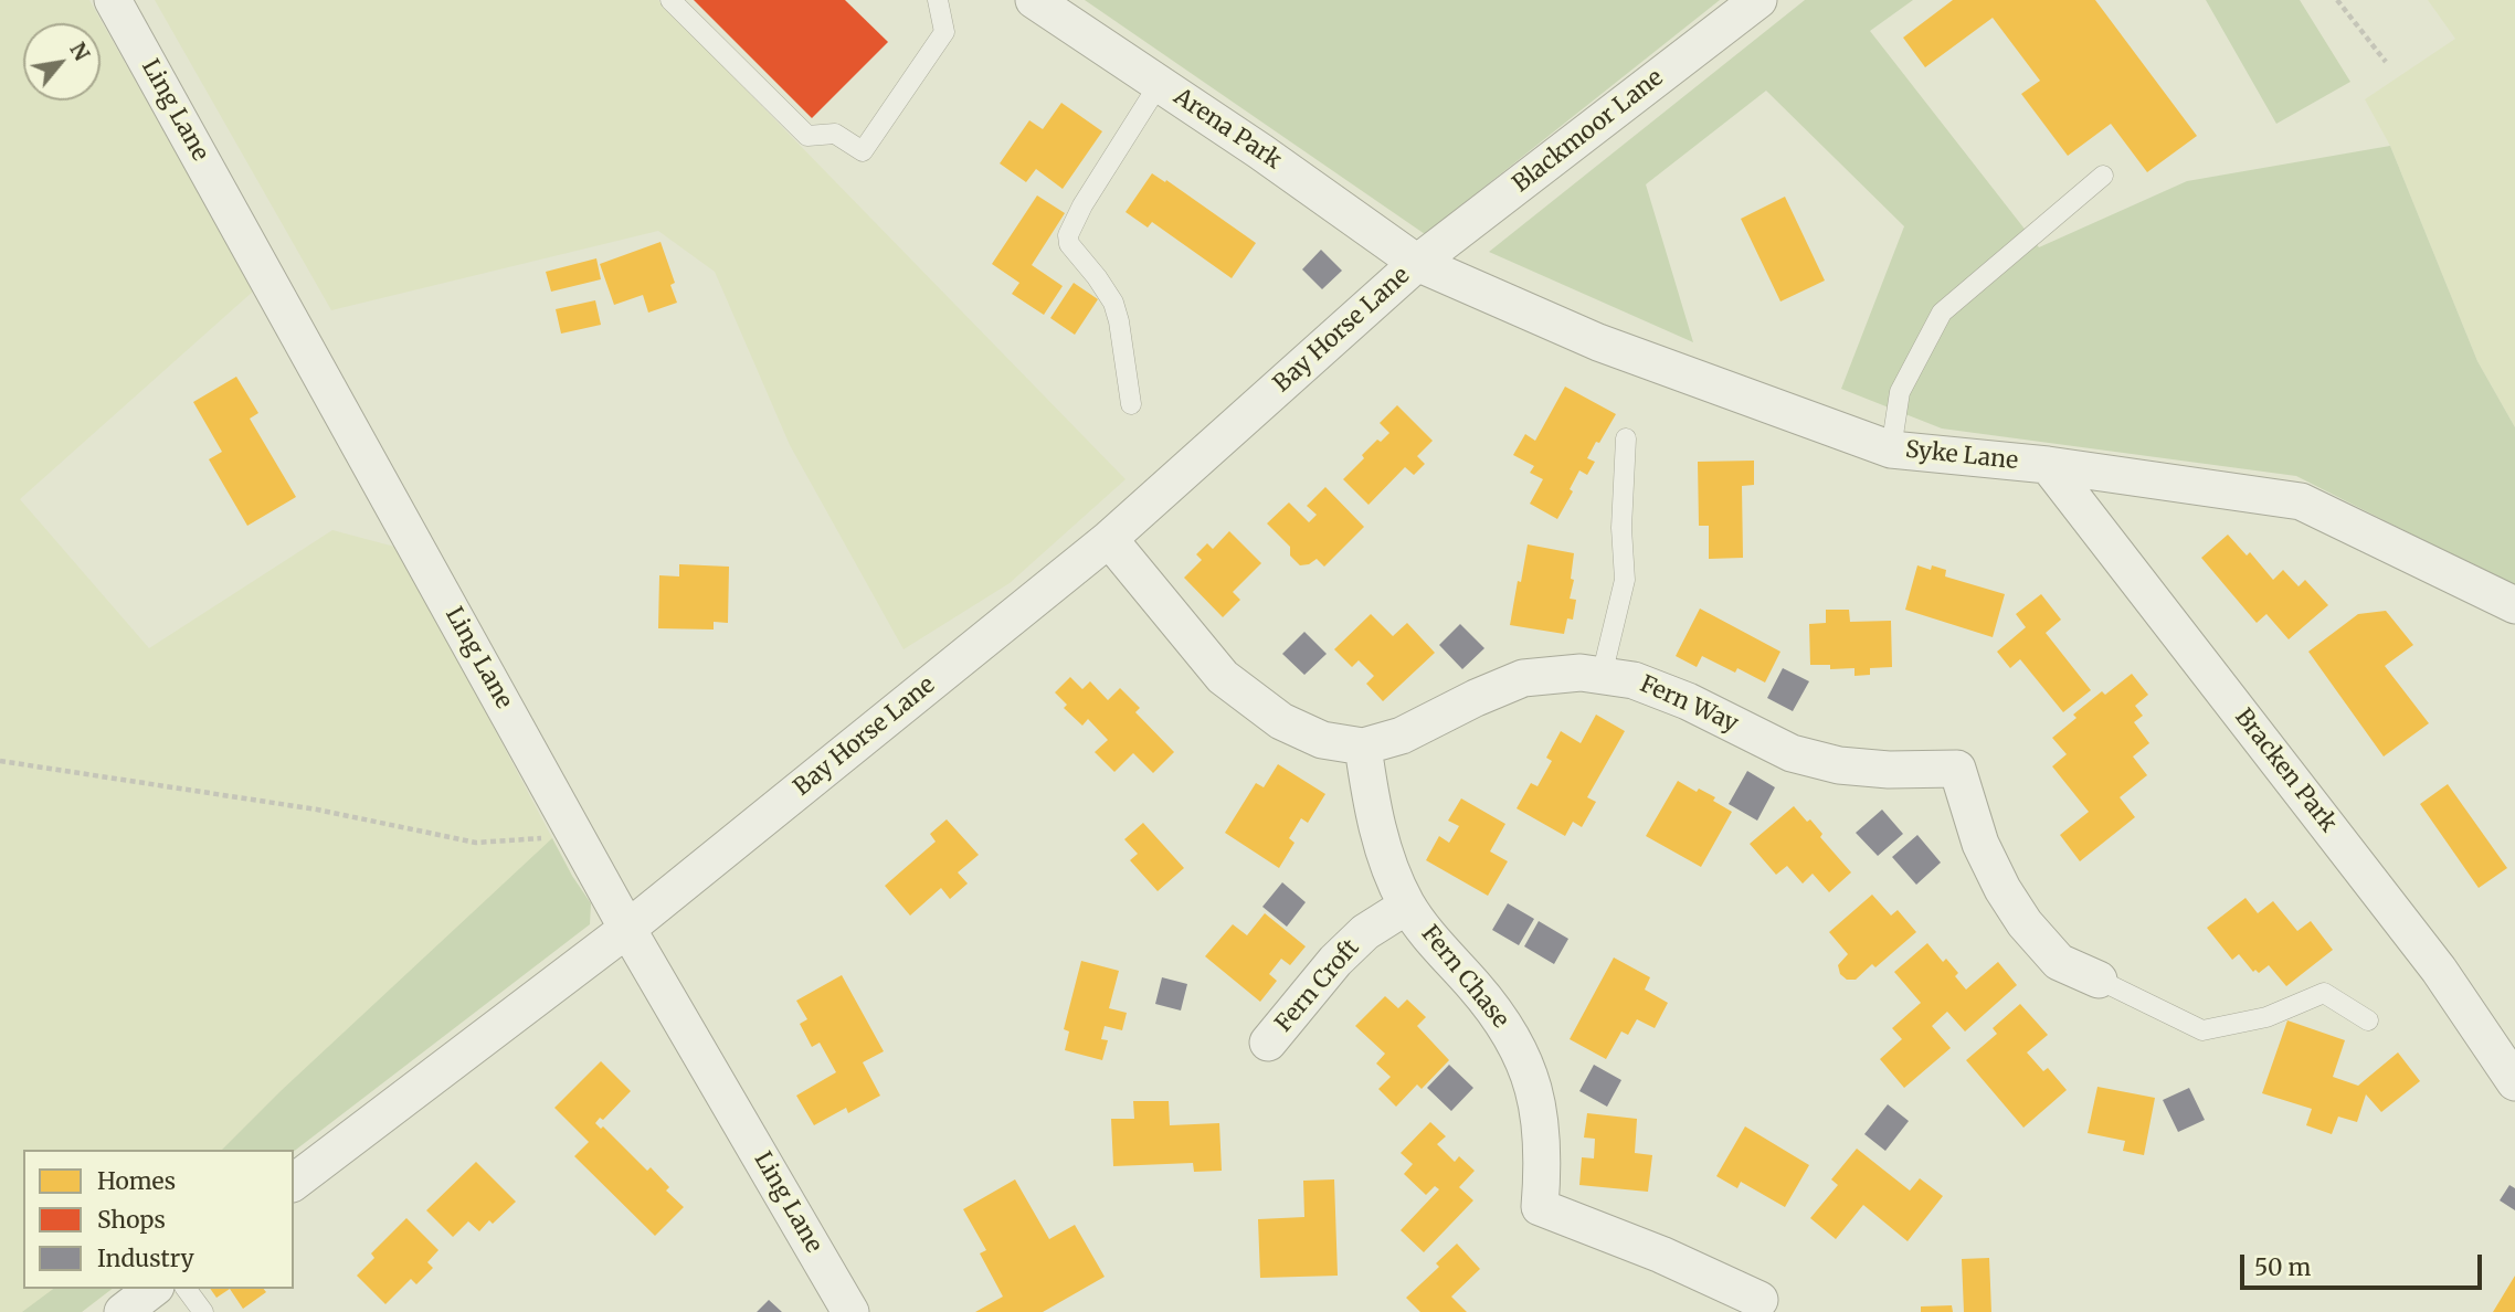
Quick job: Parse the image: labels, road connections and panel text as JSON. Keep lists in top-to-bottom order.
{
  "streets": {
    "street": [
      "Ling Lane",
      "Arena Park",
      "Blackmoor Lane",
      "Bay Horse Lane",
      "Syke Lane",
      "Fern Way",
      "Bracken Park",
      "Fern Chase",
      "Fern Croft"
    ]
  },
  "crossings": [
    ["Ling Lane", "Bay Horse Lane"],
    ["Arena Park", "Blackmoor Lane"],
    ["Arena Park", "Bay Horse Lane"],
    ["Arena Park", "Syke Lane"],
    ["Blackmoor Lane", "Bay Horse Lane"],
    ["Blackmoor Lane", "Syke Lane"],
    ["Bay Horse Lane", "Syke Lane"],
    ["Bay Horse Lane", "Fern Way"],
    ["Syke Lane", "Bracken Park"],
    ["Fern Way", "Fern Chase"],
    ["Fern Chase", "Fern Croft"]
  ],
  "legend": ["Homes", "Shops", "Industry"],
  "scale_bar": "50 m",
  "north": "top right"
}
